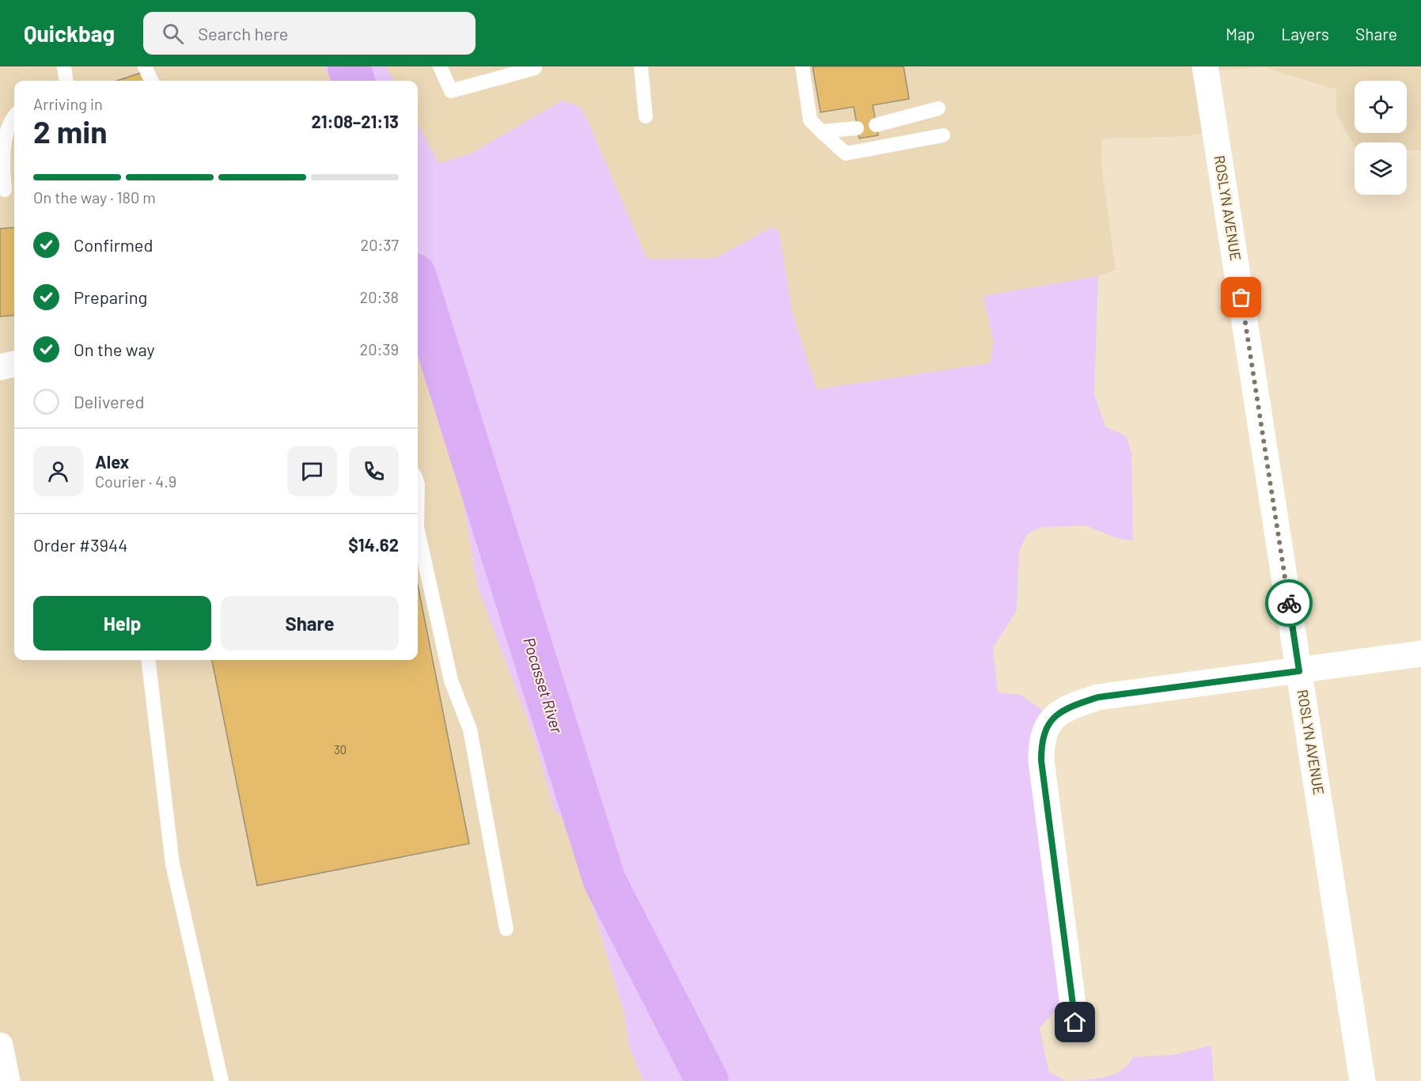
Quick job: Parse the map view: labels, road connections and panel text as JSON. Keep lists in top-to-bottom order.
{
  "streets": {
    "street": ["ROSLYN AVENUE"]
  },
  "water": ["Pocasset River"],
  "house_numbers": ["30"],
  "page": {
    "header": "Quickbag",
    "search": "Search here",
    "nav": ["Map", "Layers", "Share"],
    "heading": ["2 min", "Arriving in", "21:08–21:13"],
    "panel": [
      "Alex",
      "Courier · 4.9",
      "Order #3944",
      "$14.62"
    ],
    "bar": "On the way · 180 m",
    "list": [
      ["Confirmed", "20:37"],
      ["Preparing", "20:38"],
      ["On the way", "20:39"],
      "Delivered"
    ],
    "buttons": ["Help", "Share"]
  }
}
